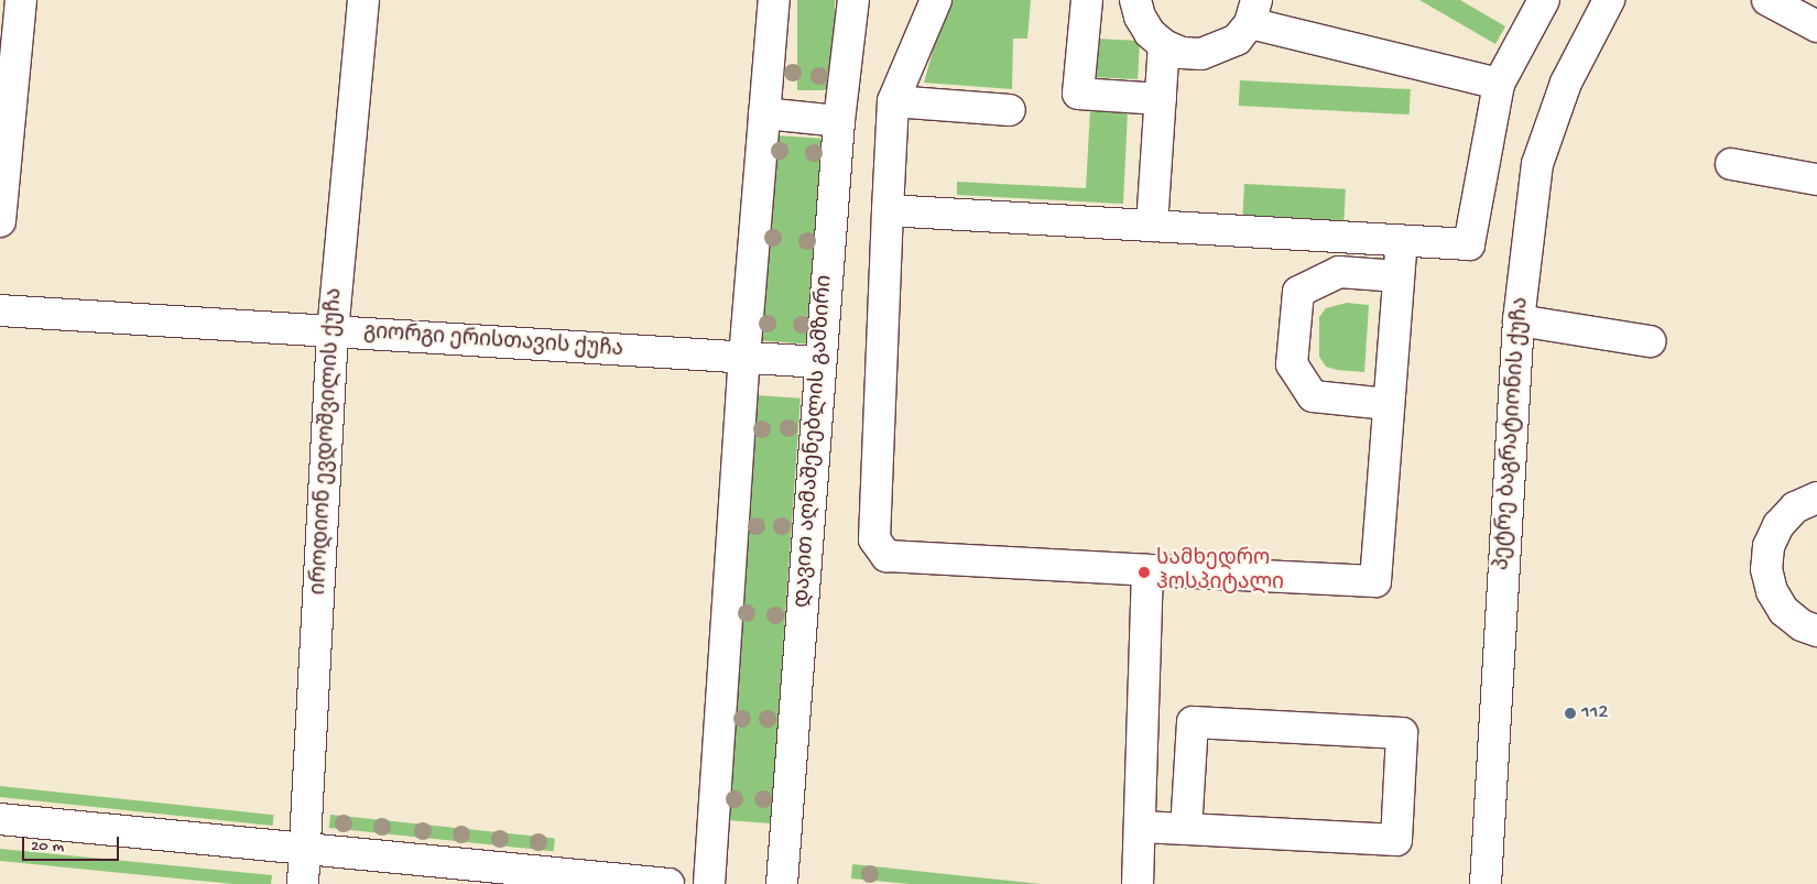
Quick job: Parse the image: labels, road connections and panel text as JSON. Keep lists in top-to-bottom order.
{
  "streets": {
    "street": [
      "გიორგი ერისთავის ქუჩა",
      "პეტრე ბაგრატიონის ქუჩა",
      "იროდიონ ევდოშვილის ქუჩა",
      "დავით აღმაშენებლის გამზირი"
    ]
  },
  "crossings": [
    ["გიორგი ერისთავის ქუჩა", "იროდიონ ევდოშვილის ქუჩა"],
    ["გიორგი ერისთავის ქუჩა", "დავით აღმაშენებლის გამზირი"]
  ],
  "places": ["სამხედრო ჰოსპიტალი", "112"],
  "scale_bar": "20 m"
}
